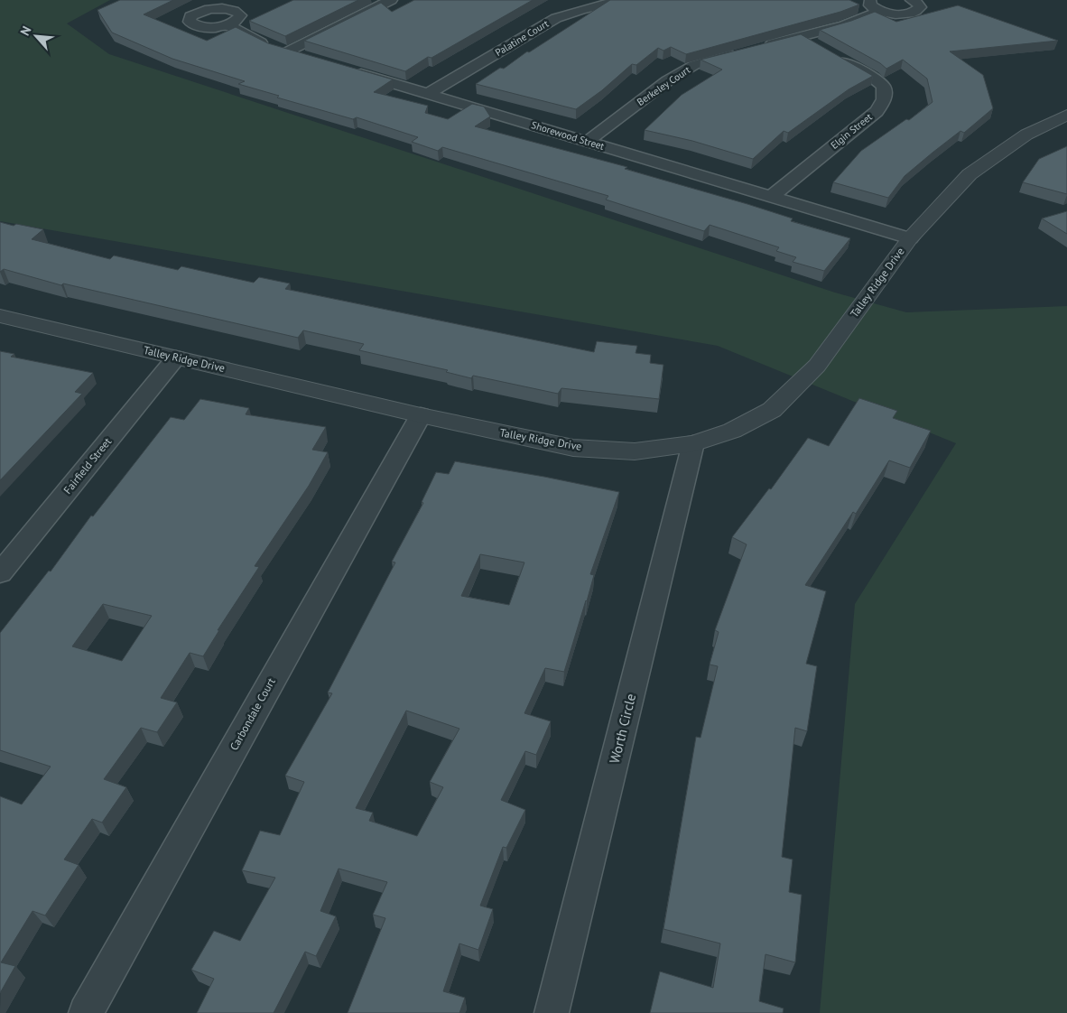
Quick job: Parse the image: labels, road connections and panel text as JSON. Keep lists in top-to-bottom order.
{
  "streets": {
    "street": [
      "Palatine Court",
      "Berkeley Court",
      "Elgin Street",
      "Shorewood Street",
      "Talley Ridge Drive",
      "Fairfield Street",
      "Carbondale Court",
      "Worth Circle"
    ]
  },
  "crossings": [
    ["Palatine Court", "Shorewood Street"],
    ["Berkeley Court", "Shorewood Street"],
    ["Elgin Street", "Shorewood Street"],
    ["Shorewood Street", "Talley Ridge Drive"],
    ["Talley Ridge Drive", "Fairfield Street"],
    ["Talley Ridge Drive", "Carbondale Court"],
    ["Talley Ridge Drive", "Worth Circle"]
  ],
  "north": "top left"
}
